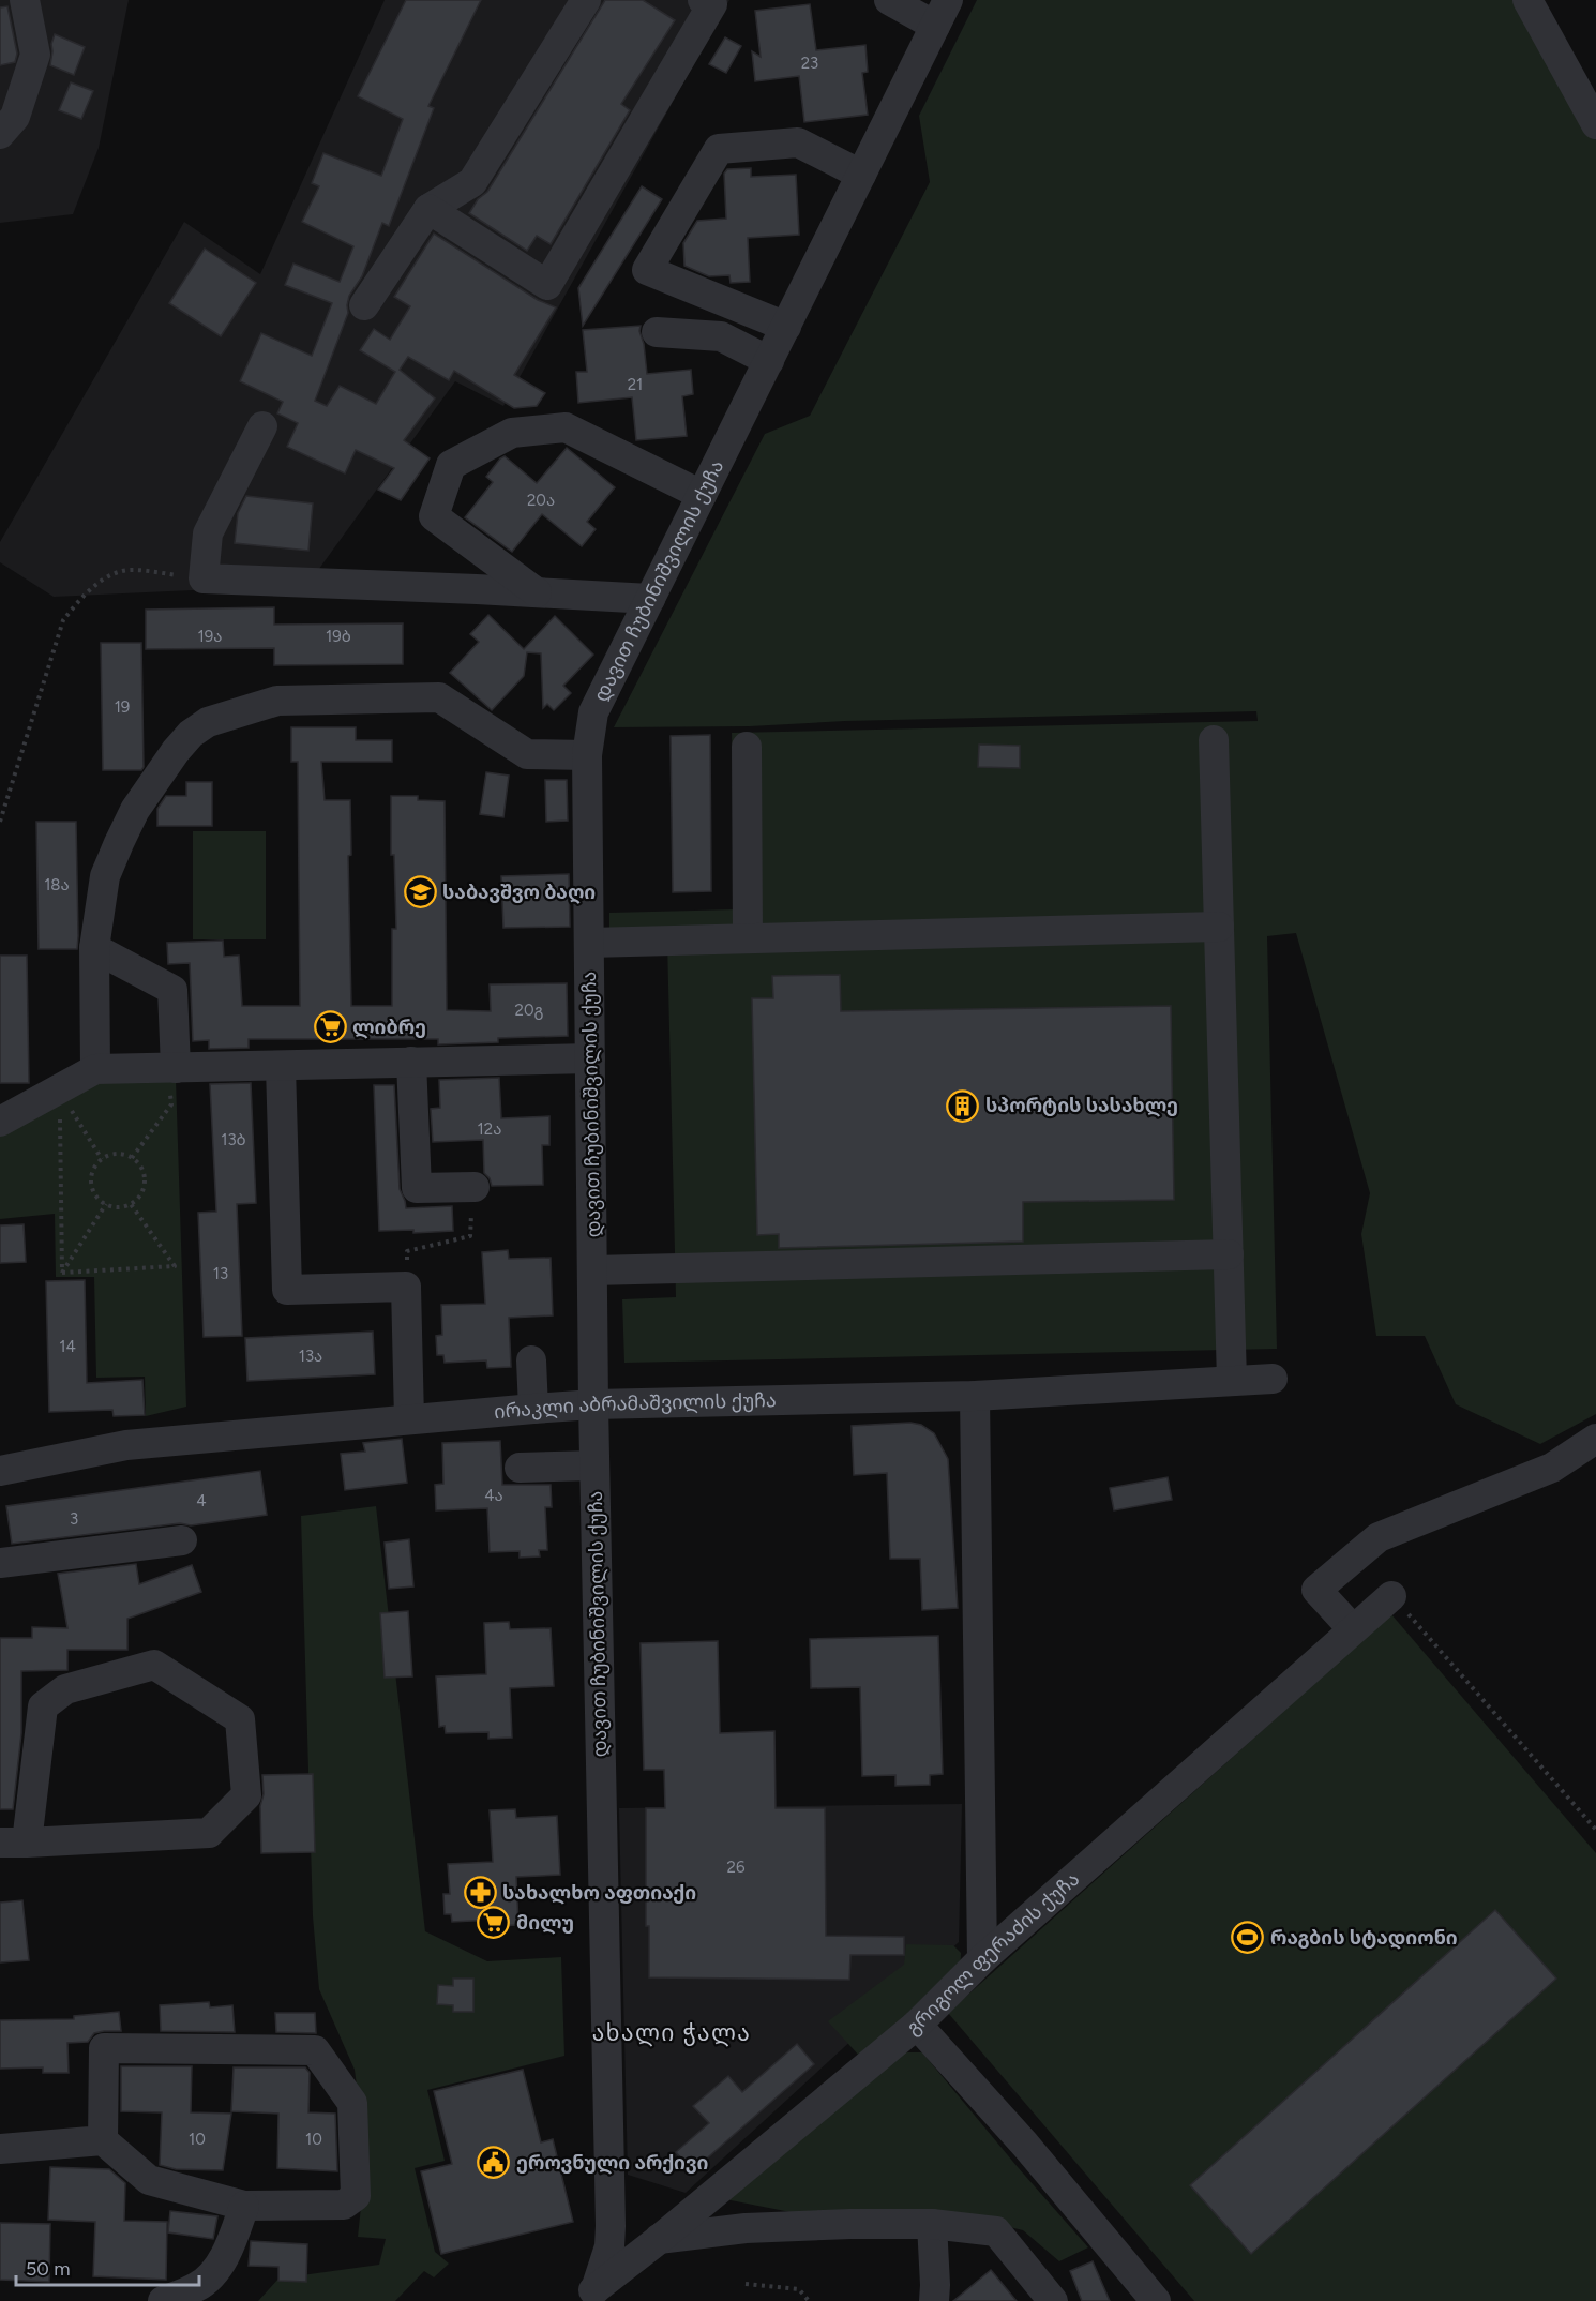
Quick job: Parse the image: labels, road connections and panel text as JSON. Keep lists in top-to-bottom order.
{
  "streets": {
    "street": ["დავით ჩუბინიშვილის ქუჩა", "ირაკლი აბრამაშვილის ქუჩა", "გრიგოლ ფერაძის ქუჩა"]
  },
  "crossings": [
    ["დავით ჩუბინიშვილის ქუჩა", "ირაკლი აბრამაშვილის ქუჩა"],
    ["დავით ჩუბინიშვილის ქუჩა", "გრიგოლ ფერაძის ქუჩა"]
  ],
  "districts": ["ახალი ჭალა"],
  "places": {
    "school or university": ["საბავშვო ბაღი"],
    "supermarket": ["ლიბრე", "მილუ"],
    "building": ["სპორტის სასახლე"],
    "pharmacy": ["სახალხო აფთიაქი"],
    "sports": ["რაგბის სტადიონი"],
    "public building": ["ეროვნული არქივი"]
  },
  "house_numbers": [
    "23",
    "21",
    "20ა",
    "19ა",
    "19ბ",
    "19",
    "18ა",
    "20გ",
    "12ა",
    "13ბ",
    "13",
    "14",
    "13ა",
    "4ა",
    "4",
    "3",
    "26",
    "10",
    "10"
  ],
  "scale_bar": "50 m"
}
